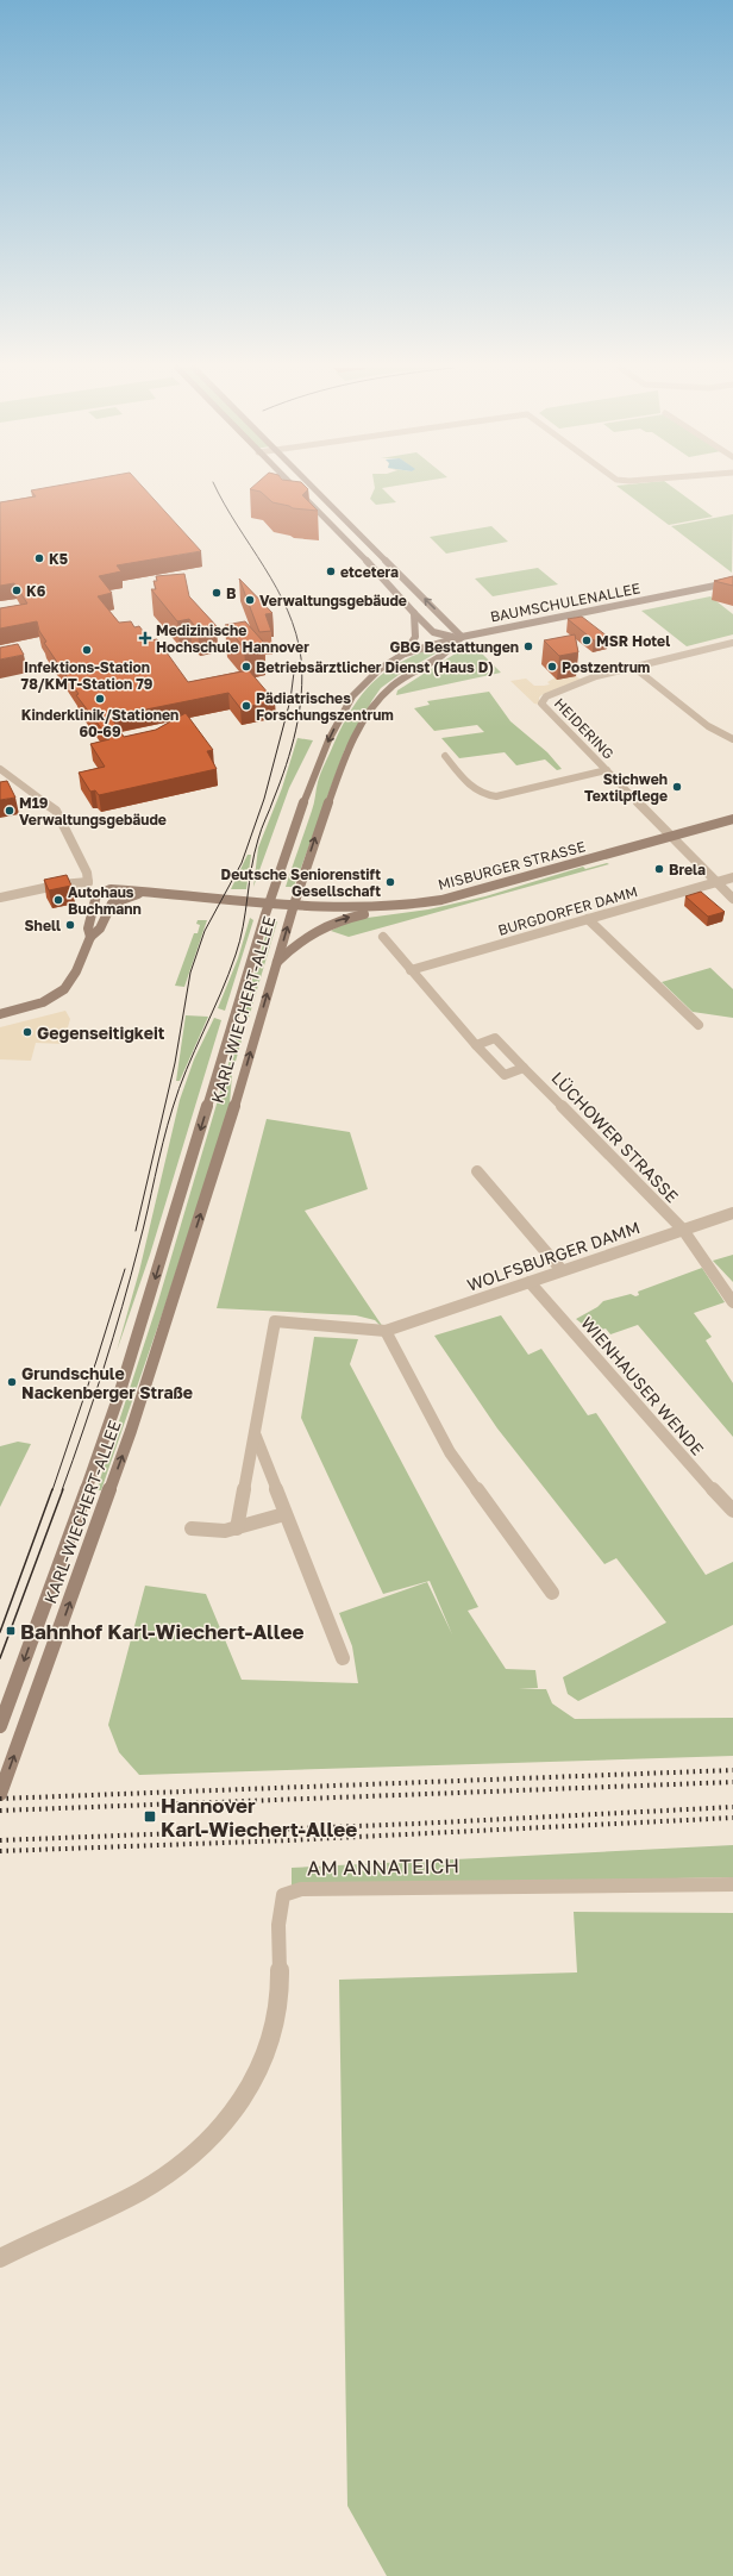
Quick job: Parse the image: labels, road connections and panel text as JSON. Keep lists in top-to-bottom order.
{
  "streets": {
    "main road": ["BAUMSCHULENALLEE", "MISBURGER STRASSE", "KARL-WIECHERT-ALLEE"],
    "street": [
      "HEIDERING",
      "BURGDORFER DAMM",
      "LÜCHOWER STRASSE",
      "WOLFSBURGER DAMM",
      "WIENHAUSER WENDE",
      "AM ANNATEICH"
    ]
  },
  "crossings": [
    ["BAUMSCHULENALLEE", "KARL-WIECHERT-ALLEE"],
    ["HEIDERING", "MISBURGER STRASSE"],
    ["HEIDERING", "BURGDORFER DAMM"],
    ["MISBURGER STRASSE", "KARL-WIECHERT-ALLEE"],
    ["LÜCHOWER STRASSE", "WOLFSBURGER DAMM"],
    ["WOLFSBURGER DAMM", "WIENHAUSER WENDE"]
  ],
  "places": {
    "other": [
      "K5",
      "etcetera",
      "K6",
      "B",
      "Verwaltungsgebäude",
      "MSR Hotel",
      "GBG Bestattungen",
      "Infektions-Station 78/KMT-Station 79",
      "Betriebsärztlicher Dienst (Haus D)",
      "Postzentrum",
      "Kinderklinik/Stationen 60-69",
      "Pädiatrisches Forschungszentrum",
      "Stichweh Textilpflege",
      "M19 Verwaltungsgebäude",
      "Brela",
      "Deutsche Seniorenstift Gesellschaft",
      "Autohaus Buchmann",
      "Shell",
      "Gegenseitigkeit",
      "Grundschule Nackenberger Straße"
    ],
    "health": ["Medizinische Hochschule Hannover"],
    "transit": ["Bahnhof Karl-Wiechert-Allee", "Hannover Karl-Wiechert-Allee"]
  }
}
